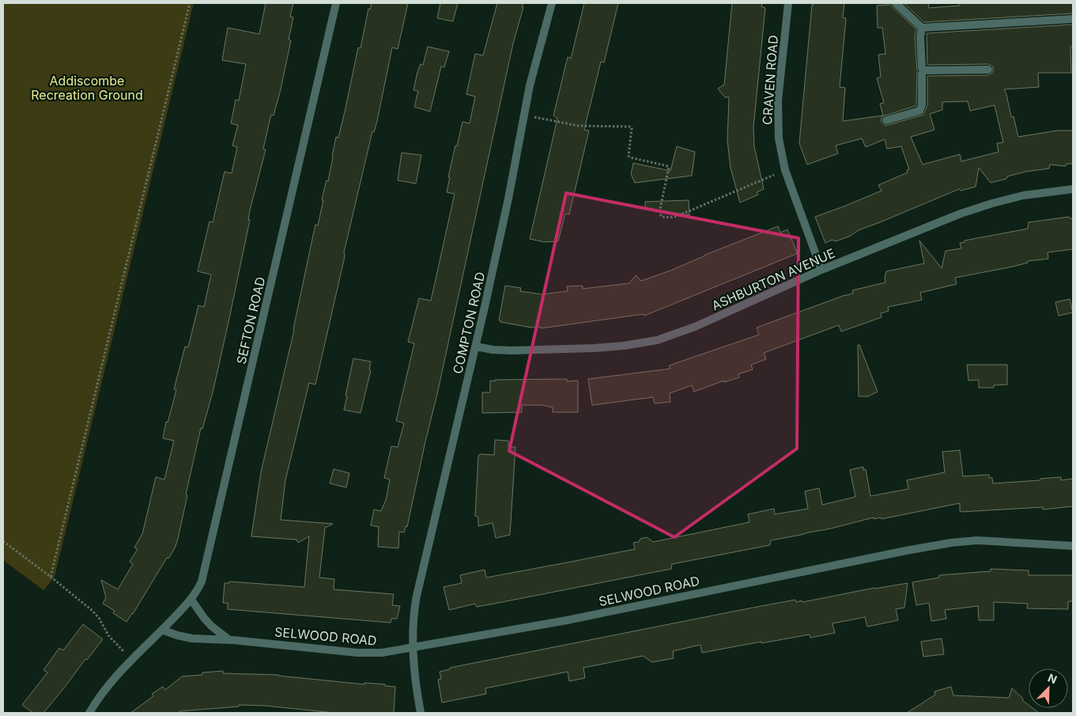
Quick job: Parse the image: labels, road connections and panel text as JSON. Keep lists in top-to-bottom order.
{
  "streets": {
    "street": [
      "CRAVEN ROAD",
      "ASHBURTON AVENUE",
      "SEFTON ROAD",
      "COMPTON ROAD",
      "SELWOOD ROAD"
    ]
  },
  "crossings": [
    ["CRAVEN ROAD", "ASHBURTON AVENUE"],
    ["ASHBURTON AVENUE", "COMPTON ROAD"],
    ["SEFTON ROAD", "SELWOOD ROAD"],
    ["COMPTON ROAD", "SELWOOD ROAD"]
  ],
  "parks": ["Addiscombe Recreation Ground"],
  "north": "top right"
}
